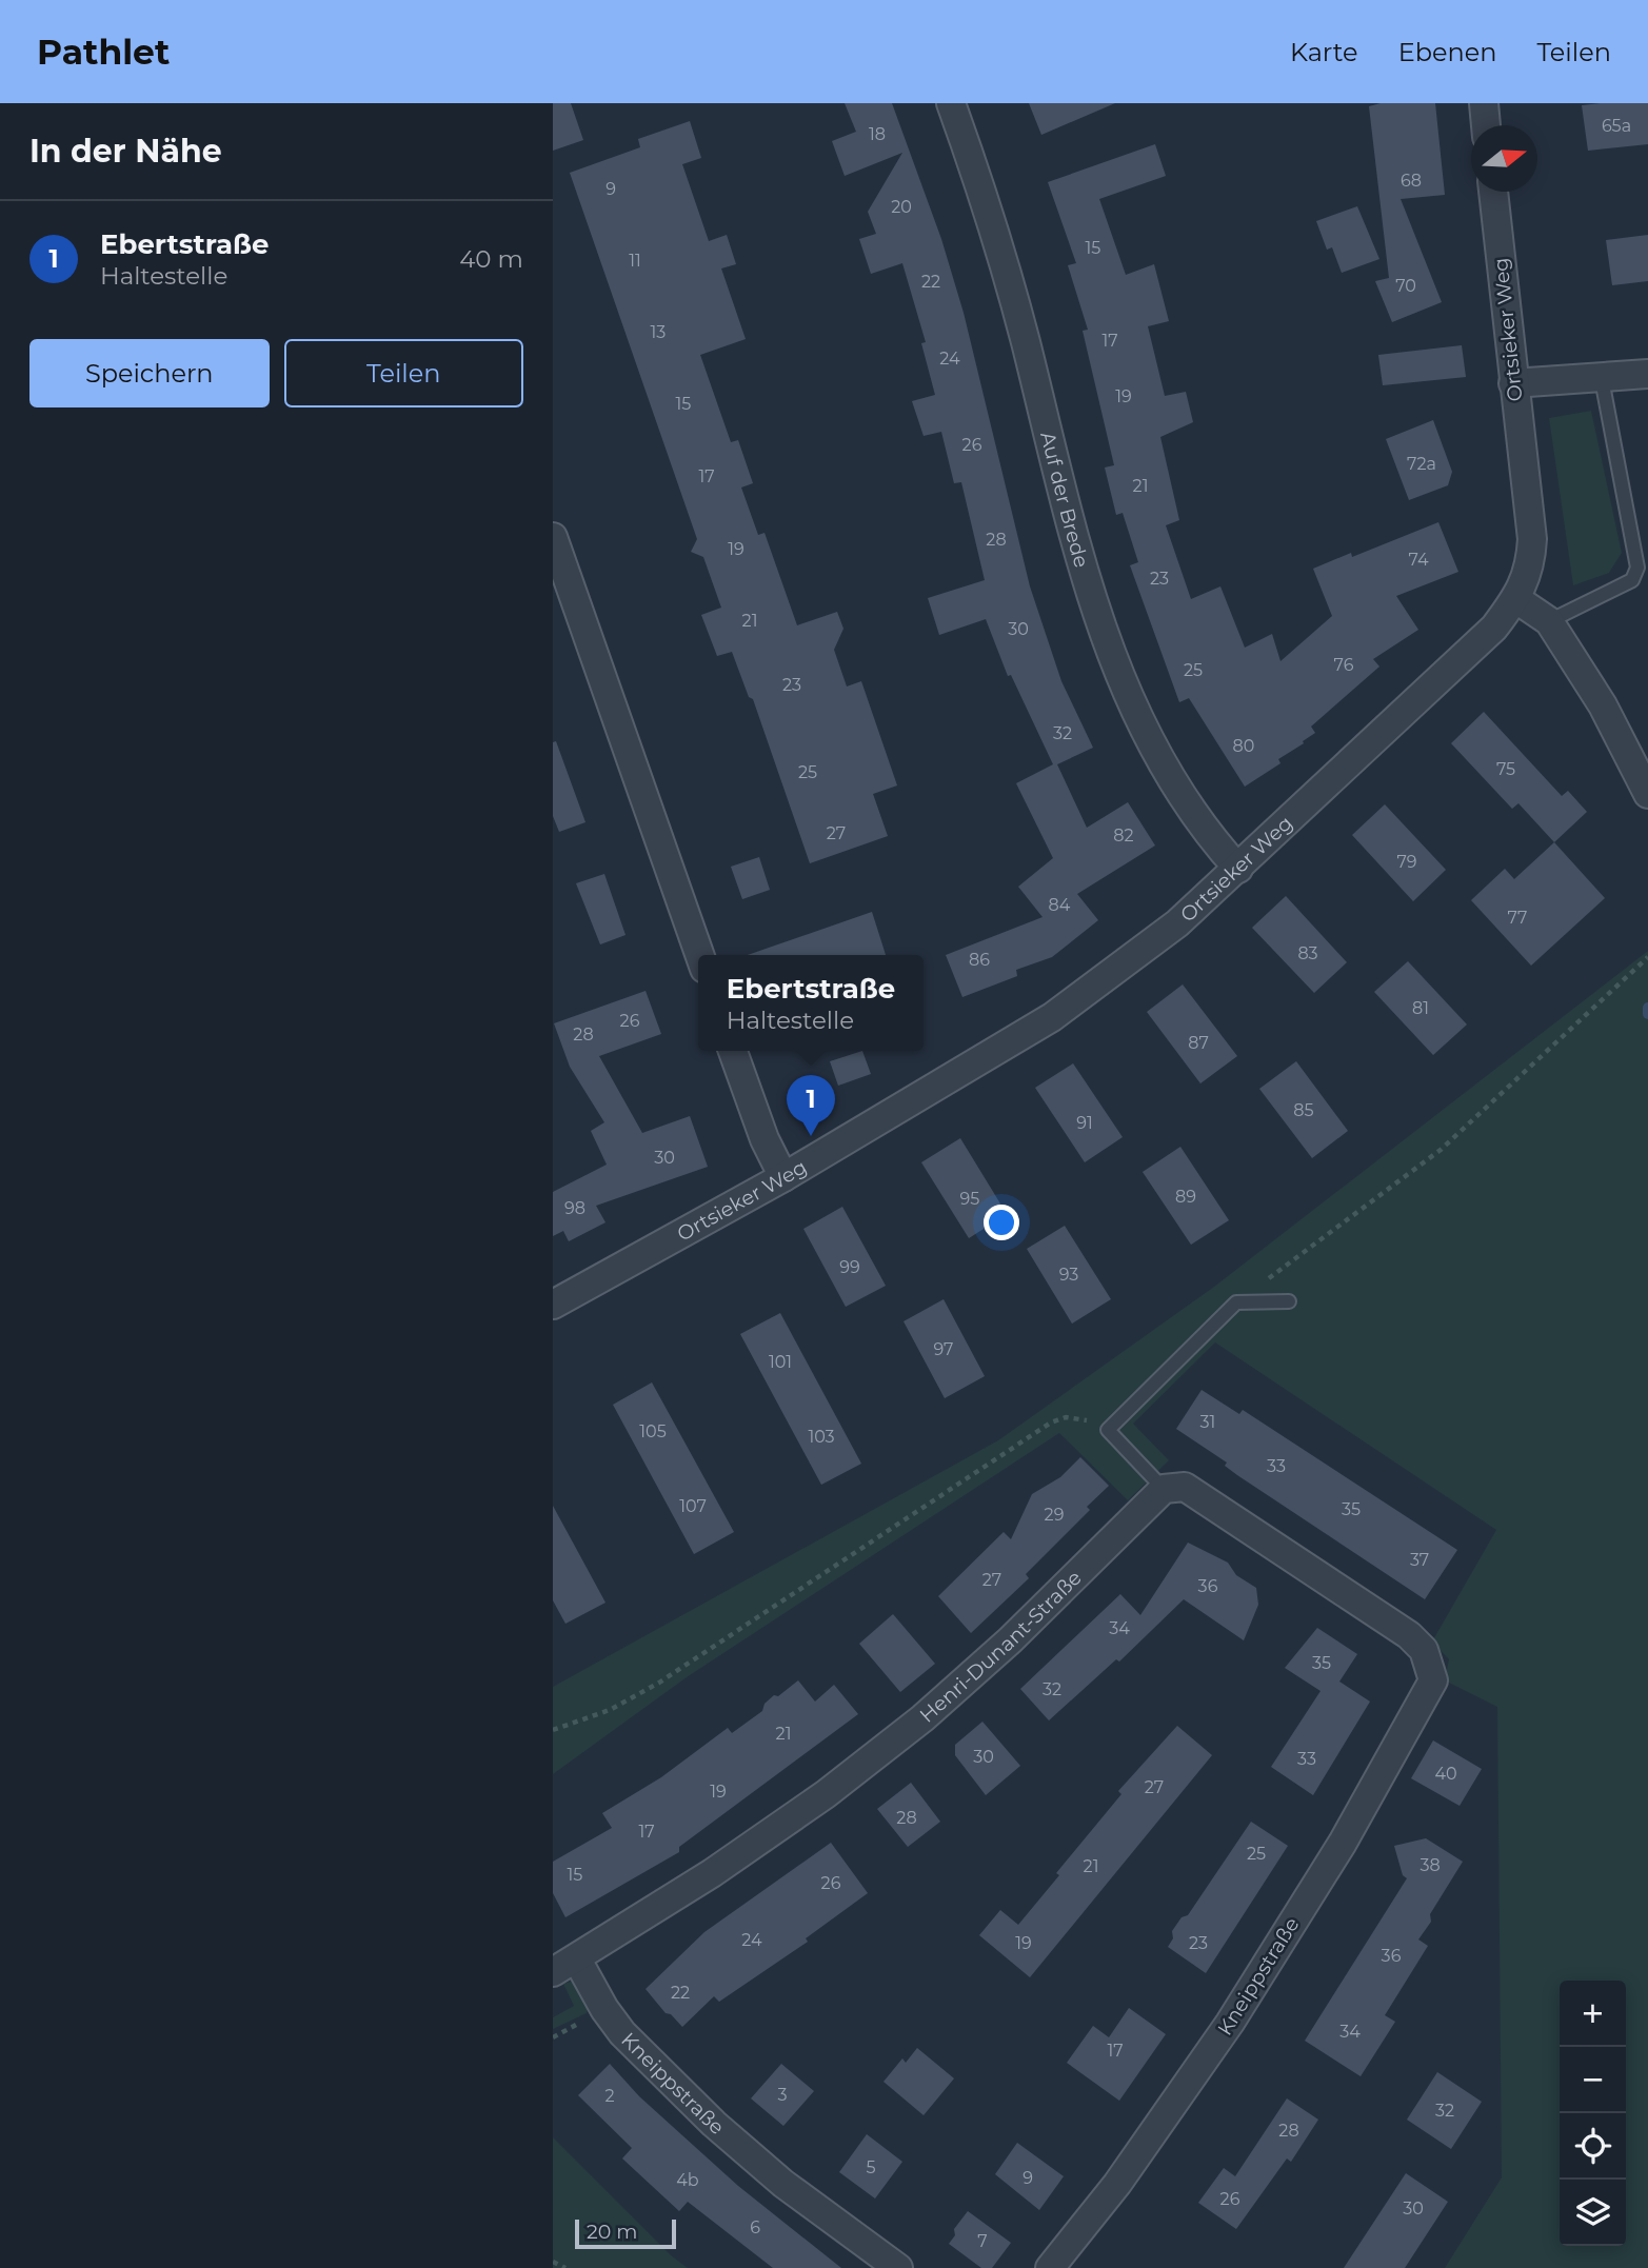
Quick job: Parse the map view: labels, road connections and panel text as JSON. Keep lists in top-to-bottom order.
{
  "streets": {
    "street": [
      "Ortsieker Weg",
      "Auf der Brede",
      "Henri-Dunant-Straße",
      "Kneippstraße"
    ]
  },
  "crossings": [
    ["Ortsieker Weg", "Auf der Brede"],
    ["Henri-Dunant-Straße", "Kneippstraße"]
  ],
  "house_numbers": [
    "65a",
    "18",
    "68",
    "9",
    "20",
    "15",
    "11",
    "22",
    "70",
    "13",
    "17",
    "24",
    "19",
    "15",
    "26",
    "72a",
    "17",
    "21",
    "28",
    "19",
    "74",
    "23",
    "21",
    "30",
    "76",
    "25",
    "23",
    "32",
    "80",
    "75",
    "25",
    "27",
    "82",
    "79",
    "84",
    "77",
    "83",
    "86",
    "81",
    "26",
    "28",
    "87",
    "85",
    "91",
    "30",
    "89",
    "95",
    "98",
    "99",
    "93",
    "97",
    "101",
    "31",
    "105",
    "103",
    "33",
    "107",
    "35",
    "29",
    "37",
    "27",
    "36",
    "34",
    "35",
    "32",
    "21",
    "30",
    "33",
    "40",
    "27",
    "19",
    "28",
    "17",
    "25",
    "38",
    "21",
    "15",
    "26",
    "24",
    "19",
    "23",
    "36",
    "22",
    "34",
    "17",
    "3",
    "2",
    "32",
    "28",
    "5",
    "9",
    "4b",
    "26",
    "30",
    "6",
    "7"
  ],
  "scale_bar": "20 m",
  "north": "right",
  "page": {
    "header": "Pathlet",
    "nav": ["Karte", "Ebenen", "Teilen"],
    "heading": "In der Nähe",
    "list": [
      {
        "mark": "1",
        "name": "Ebertstraße",
        "note": "Haltestelle",
        "value": "40 m"
      }
    ],
    "buttons": ["Speichern", "Teilen"],
    "popup": ["Ebertstraße", "Haltestelle"],
    "pins": "1",
    "map_buttons": ["+", "−"],
    "scale": "20 m"
  }
}
